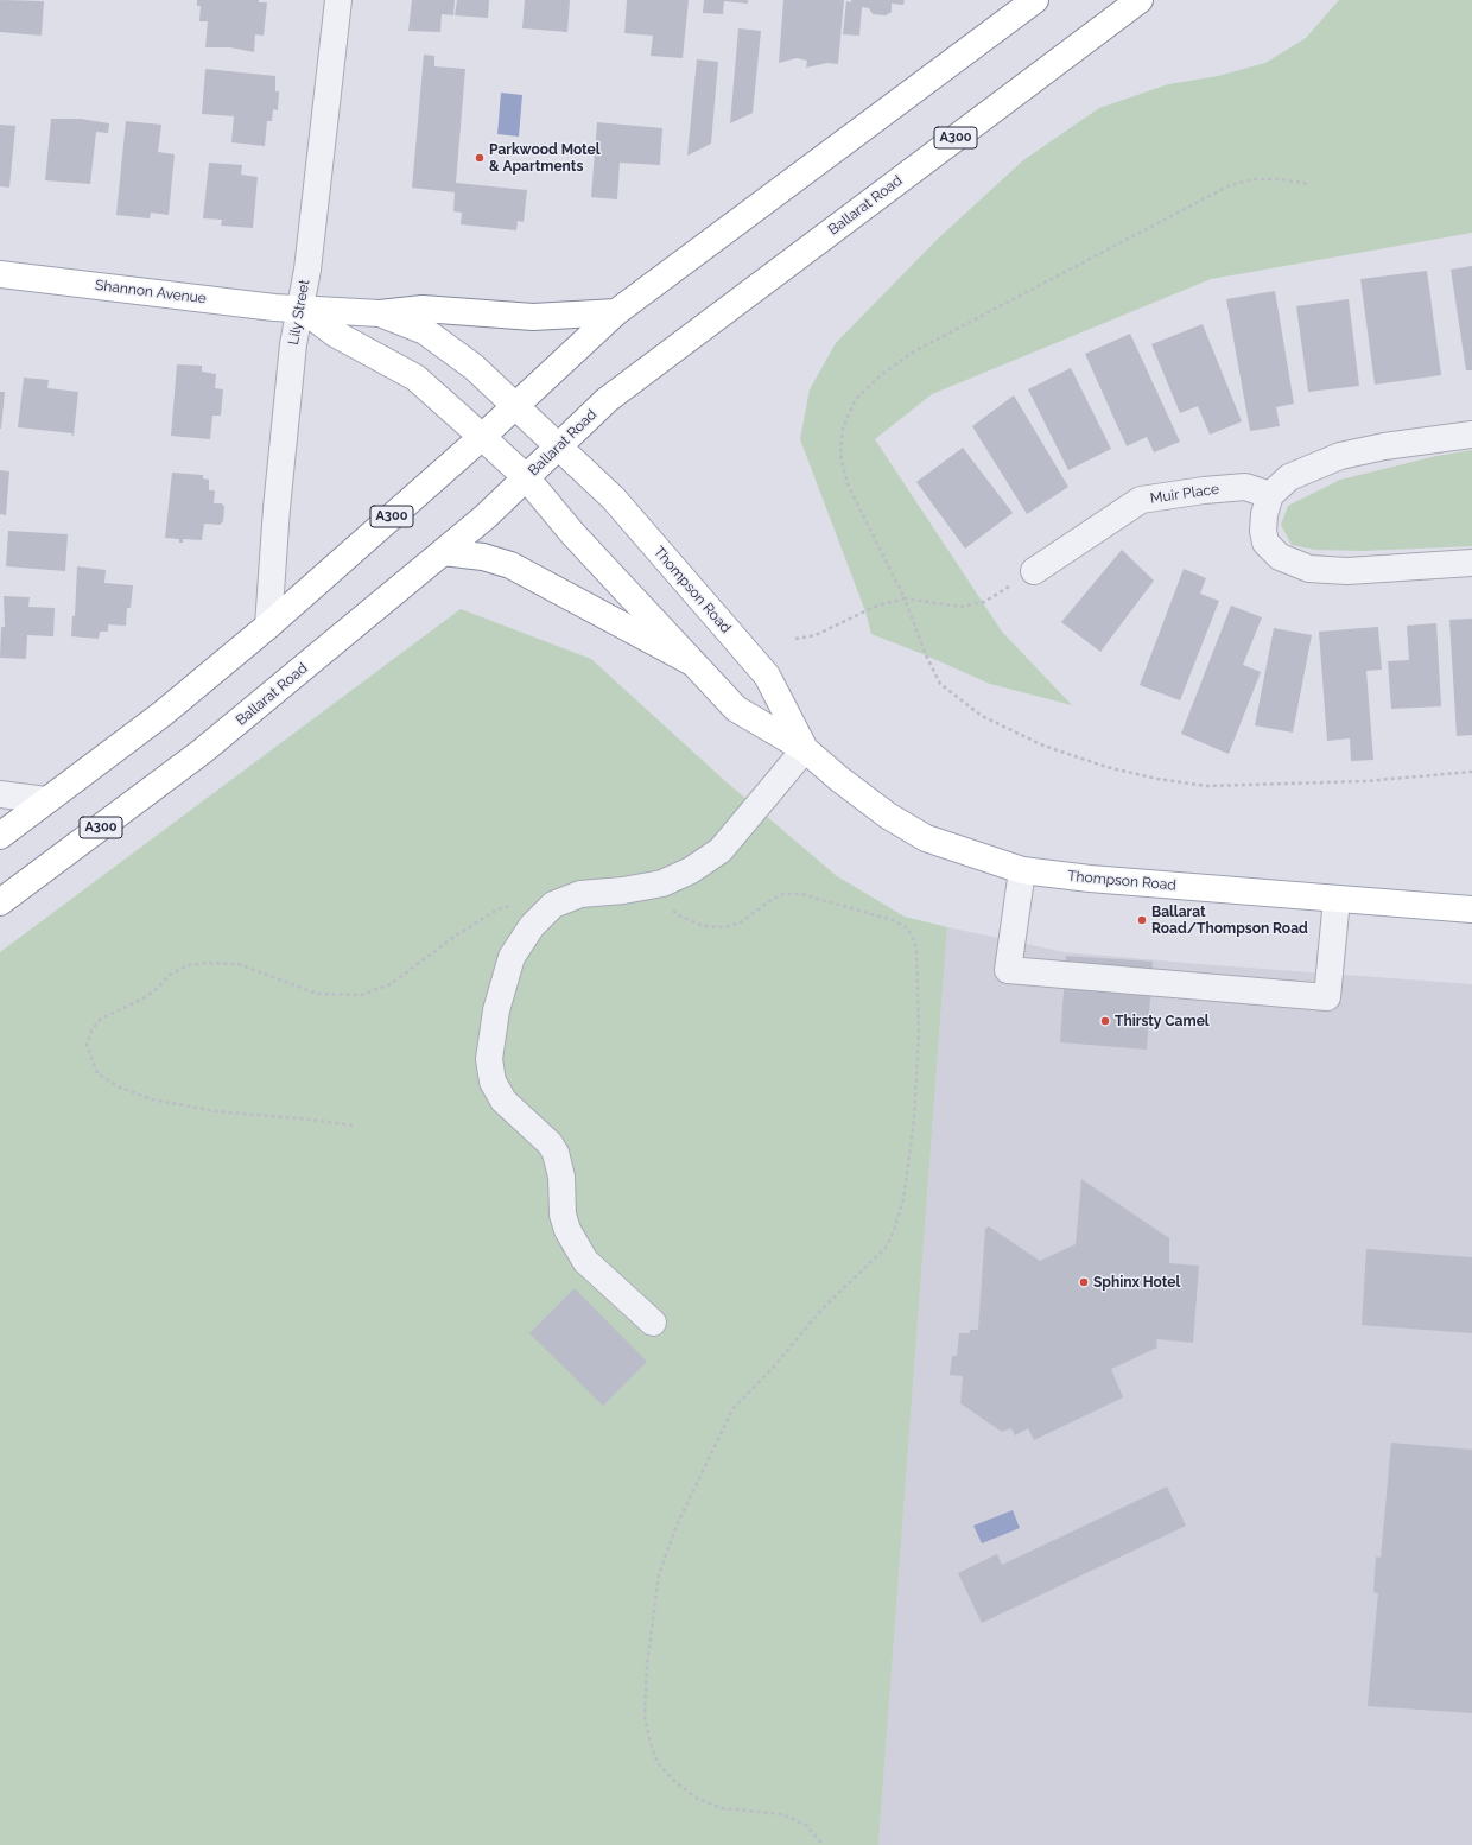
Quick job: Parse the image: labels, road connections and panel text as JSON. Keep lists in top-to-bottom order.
{
  "streets": {
    "main road": [
      "A300",
      "Ballarat Road",
      "Shannon Avenue",
      "Thompson Road"
    ],
    "street": ["Lily Street", "Muir Place"]
  },
  "crossings": [
    ["A300", "Shannon Avenue"],
    ["A300", "Lily Street"],
    ["A300", "Thompson Road"],
    ["Ballarat Road", "Thompson Road"],
    ["Shannon Avenue", "Lily Street"],
    ["Shannon Avenue", "Thompson Road"]
  ],
  "places": [
    "Parkwood Motel & Apartments",
    "Ballarat Road/Thompson Road",
    "Thirsty Camel",
    "Sphinx Hotel"
  ]
}
